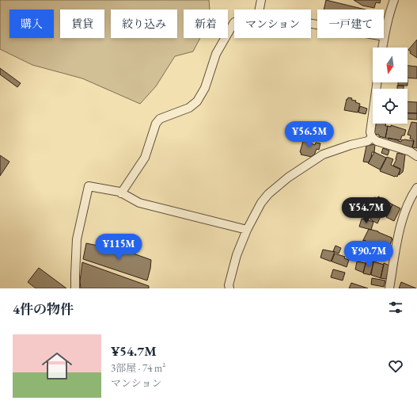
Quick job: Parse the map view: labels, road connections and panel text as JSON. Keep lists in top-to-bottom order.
{
  "north": "bottom",
  "page": {
    "chip": [
      "購入",
      "賃貸",
      "絞り込み",
      "新着",
      "マンション",
      "一戸建て"
    ],
    "price": [
      "¥56.5M",
      "¥54.7M",
      "¥115M",
      "¥90.7M"
    ],
    "heading": "4件の物件",
    "list": [
      {
        "name": "¥54.7M",
        "note": "3部屋 · 74 m² · マンション"
      }
    ]
  }
}
